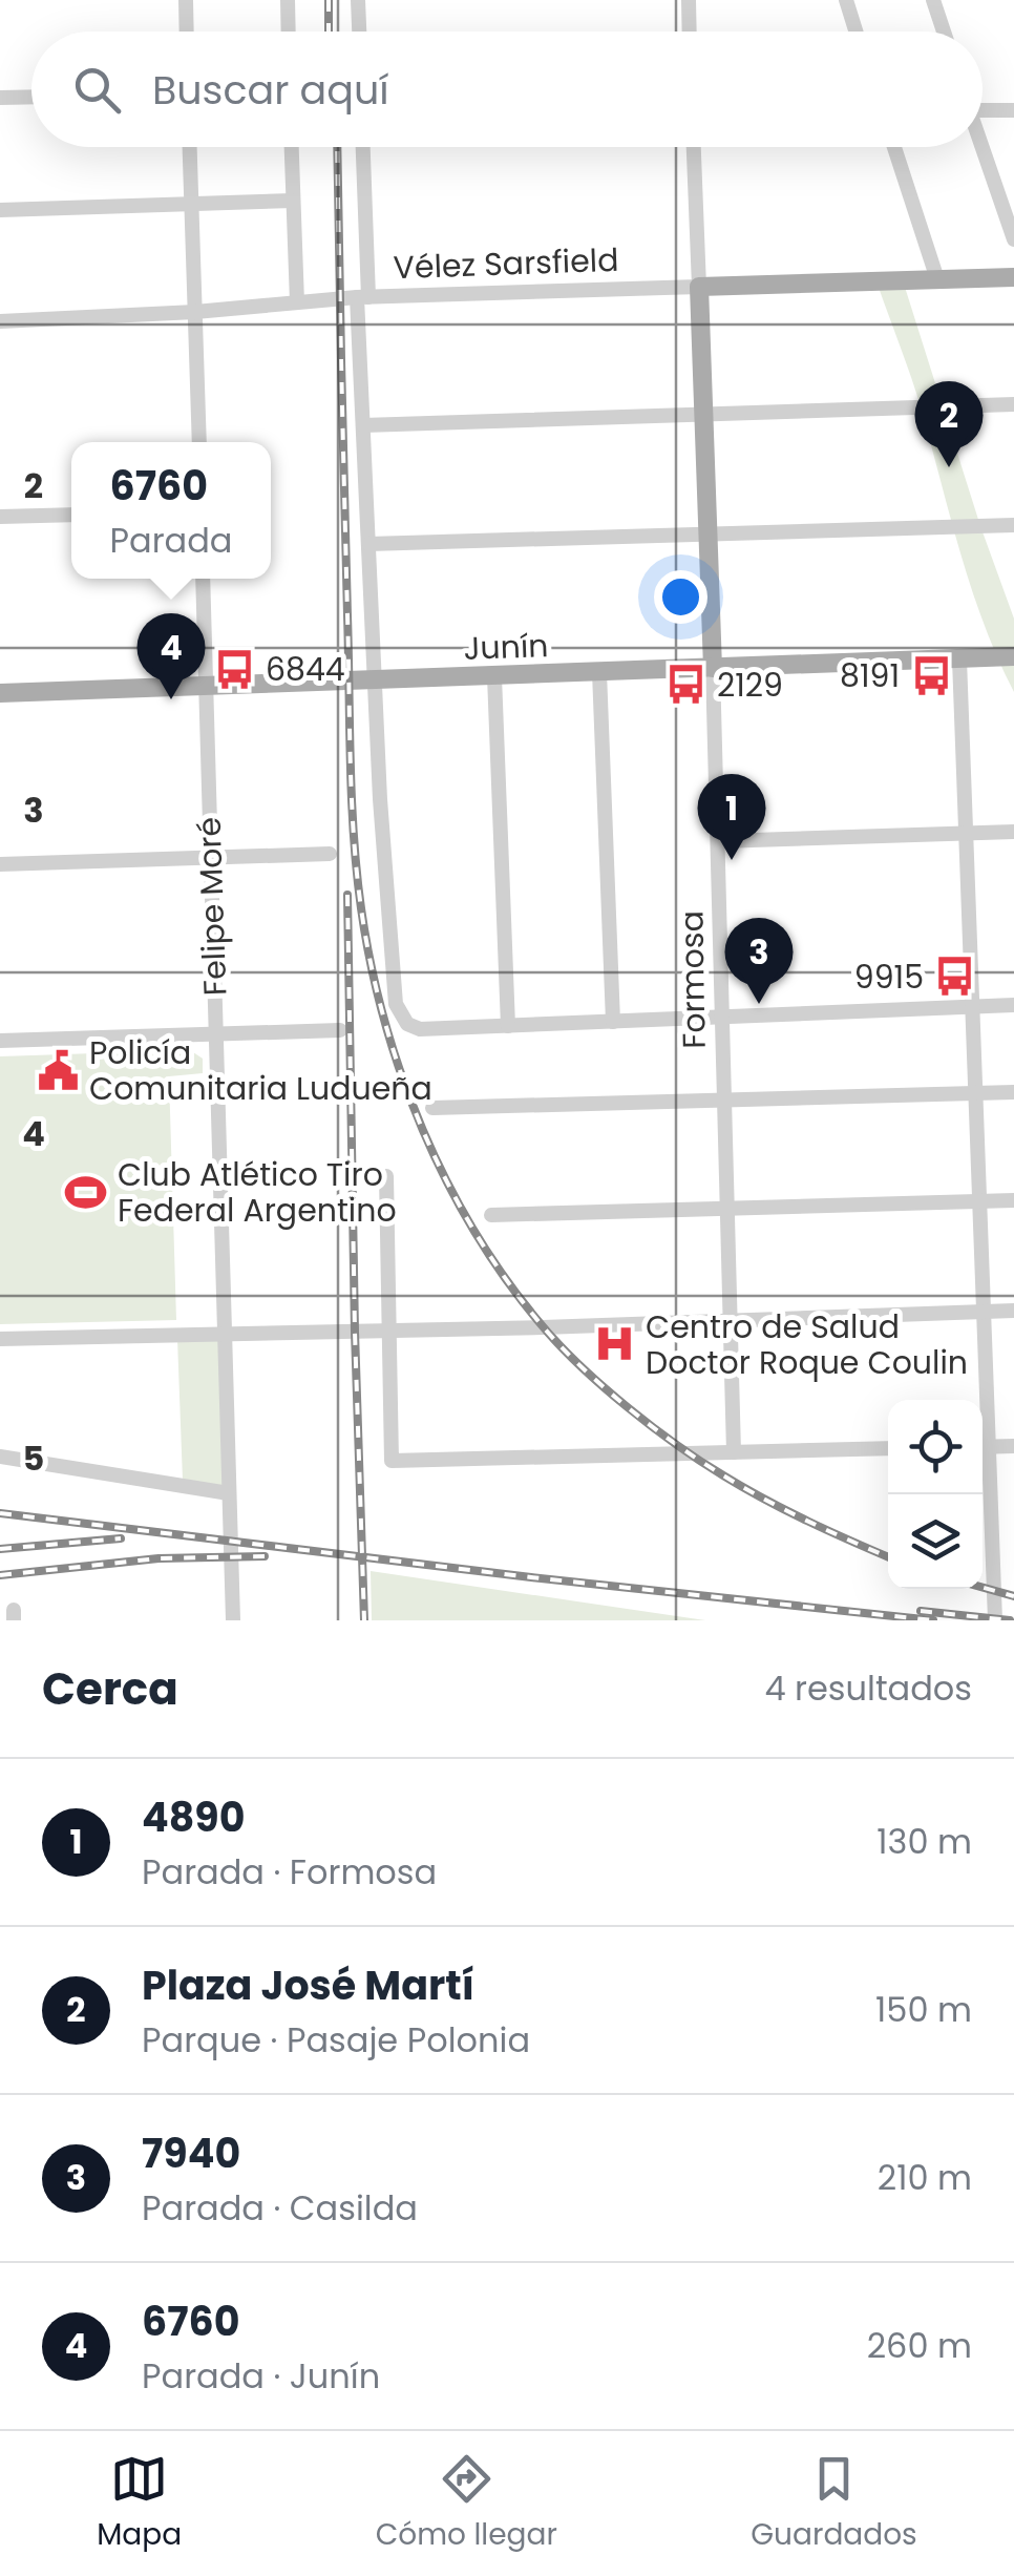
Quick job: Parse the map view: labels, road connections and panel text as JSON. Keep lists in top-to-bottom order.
{
  "streets": {
    "main road": ["Vélez Sarsfield", "Junín", "Formosa"],
    "street": ["Felipe Moré"]
  },
  "crossings": [
    ["Vélez Sarsfield", "Formosa"],
    ["Junín", "Felipe Moré"],
    ["Junín", "Formosa"]
  ],
  "places": {
    "bus stop": [
      "6844",
      "8191",
      "2129",
      "9915"
    ],
    "public building": ["Policía Comunitaria Ludueña"],
    "sports": ["Club Atlético Tiro Federal Argentino"],
    "hospital": ["Centro de Salud Doctor Roque Coulin"]
  },
  "page": {
    "search": "Buscar aquí",
    "pins": [
      "2",
      "4",
      "1",
      "3"
    ],
    "popup": ["6760", "Parada"],
    "heading": ["Cerca", "4 resultados"],
    "list": [
      {
        "mark": "1",
        "name": "4890",
        "note": "Parada · Formosa",
        "value": "130 m"
      },
      {
        "mark": "2",
        "name": "Plaza José Martí",
        "note": "Parque · Pasaje Polonia",
        "value": "150 m"
      },
      {
        "mark": "3",
        "name": "7940",
        "note": "Parada · Casilda",
        "value": "210 m"
      },
      {
        "mark": "4",
        "name": "6760",
        "note": "Parada · Junín",
        "value": "260 m"
      }
    ],
    "nav": ["Mapa", "Cómo llegar", "Guardados"]
  },
  "grid": {
    "rows": [
      "2",
      "3",
      "4",
      "5"
    ]
  }
}
